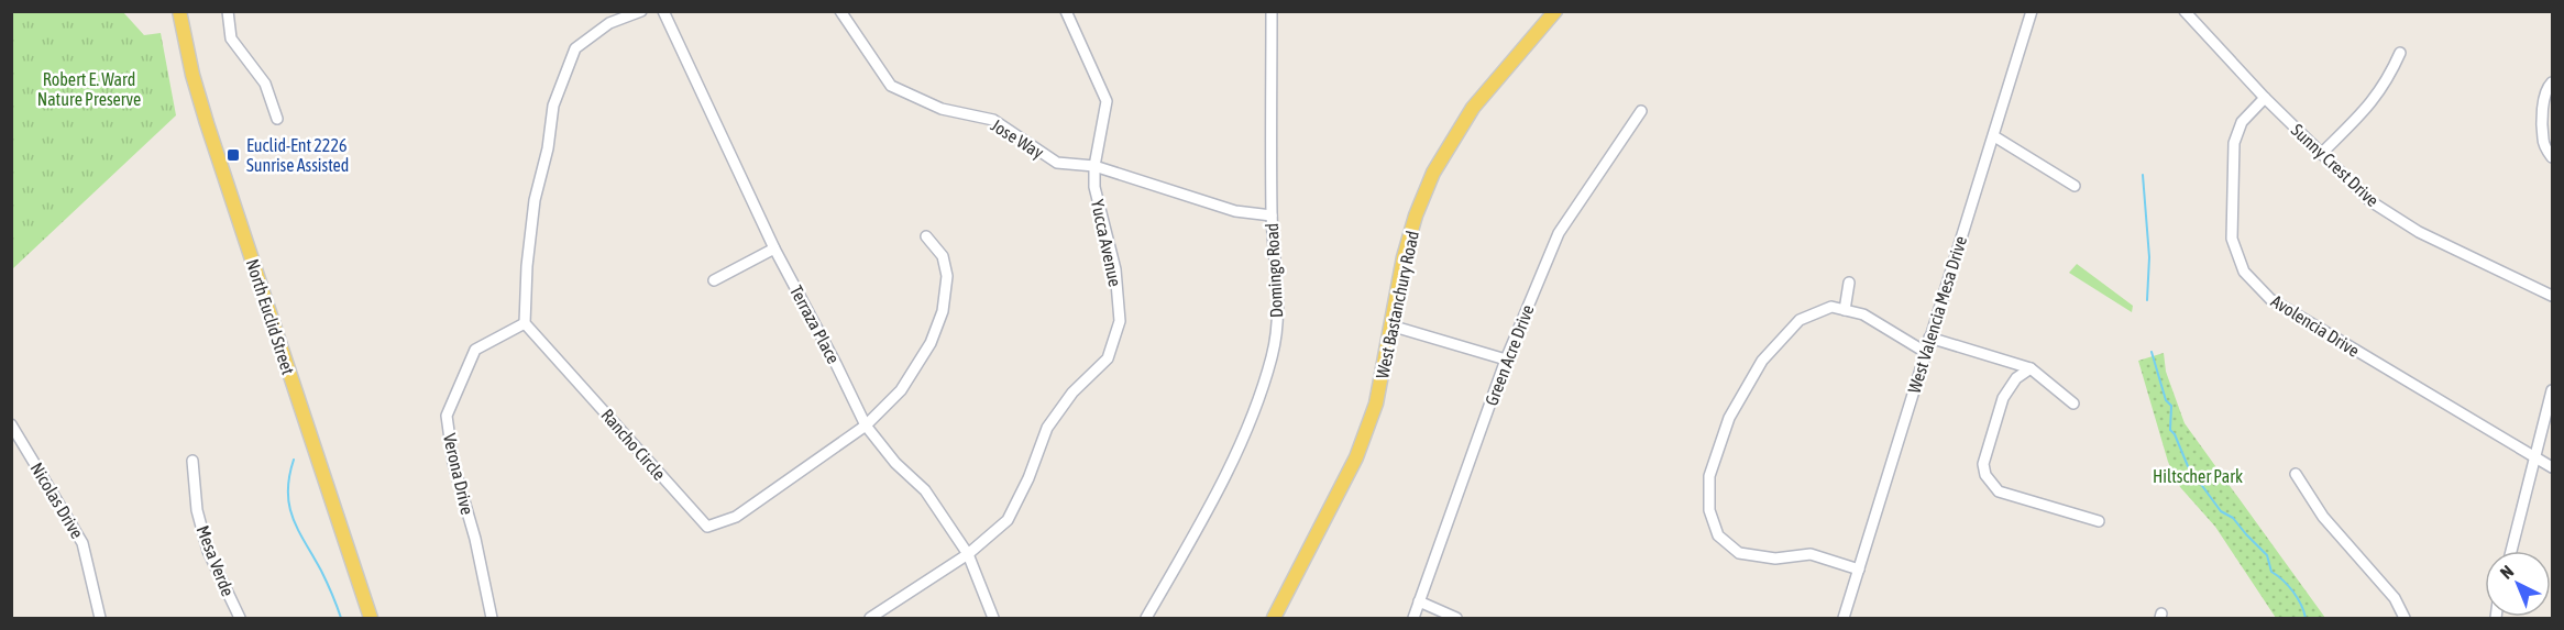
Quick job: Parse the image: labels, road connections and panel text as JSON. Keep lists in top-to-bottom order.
{
  "streets": {
    "main road": ["West Bastanchury Road", "North Euclid Street"],
    "street": [
      "Jose Way",
      "Sunny Crest Drive",
      "Yucca Avenue",
      "Domingo Road",
      "West Valencia Mesa Drive",
      "Terraza Place",
      "Avolencia Drive",
      "Green Acre Drive",
      "Rancho Circle",
      "Verona Drive",
      "Nicolas Drive",
      "Mesa Verde"
    ]
  },
  "crossings": [
    ["Jose Way", "Yucca Avenue"],
    ["Jose Way", "Domingo Road"],
    ["Sunny Crest Drive", "Avolencia Drive"],
    ["Yucca Avenue", "Terraza Place"],
    ["Terraza Place", "Rancho Circle"],
    ["Rancho Circle", "Verona Drive"]
  ],
  "parks": ["Robert E. Ward Nature Preserve", "Hiltscher Park"],
  "places": {
    "transit": ["Euclid-Ent 2226 Sunrise Assisted"]
  },
  "north": "top left"
}
